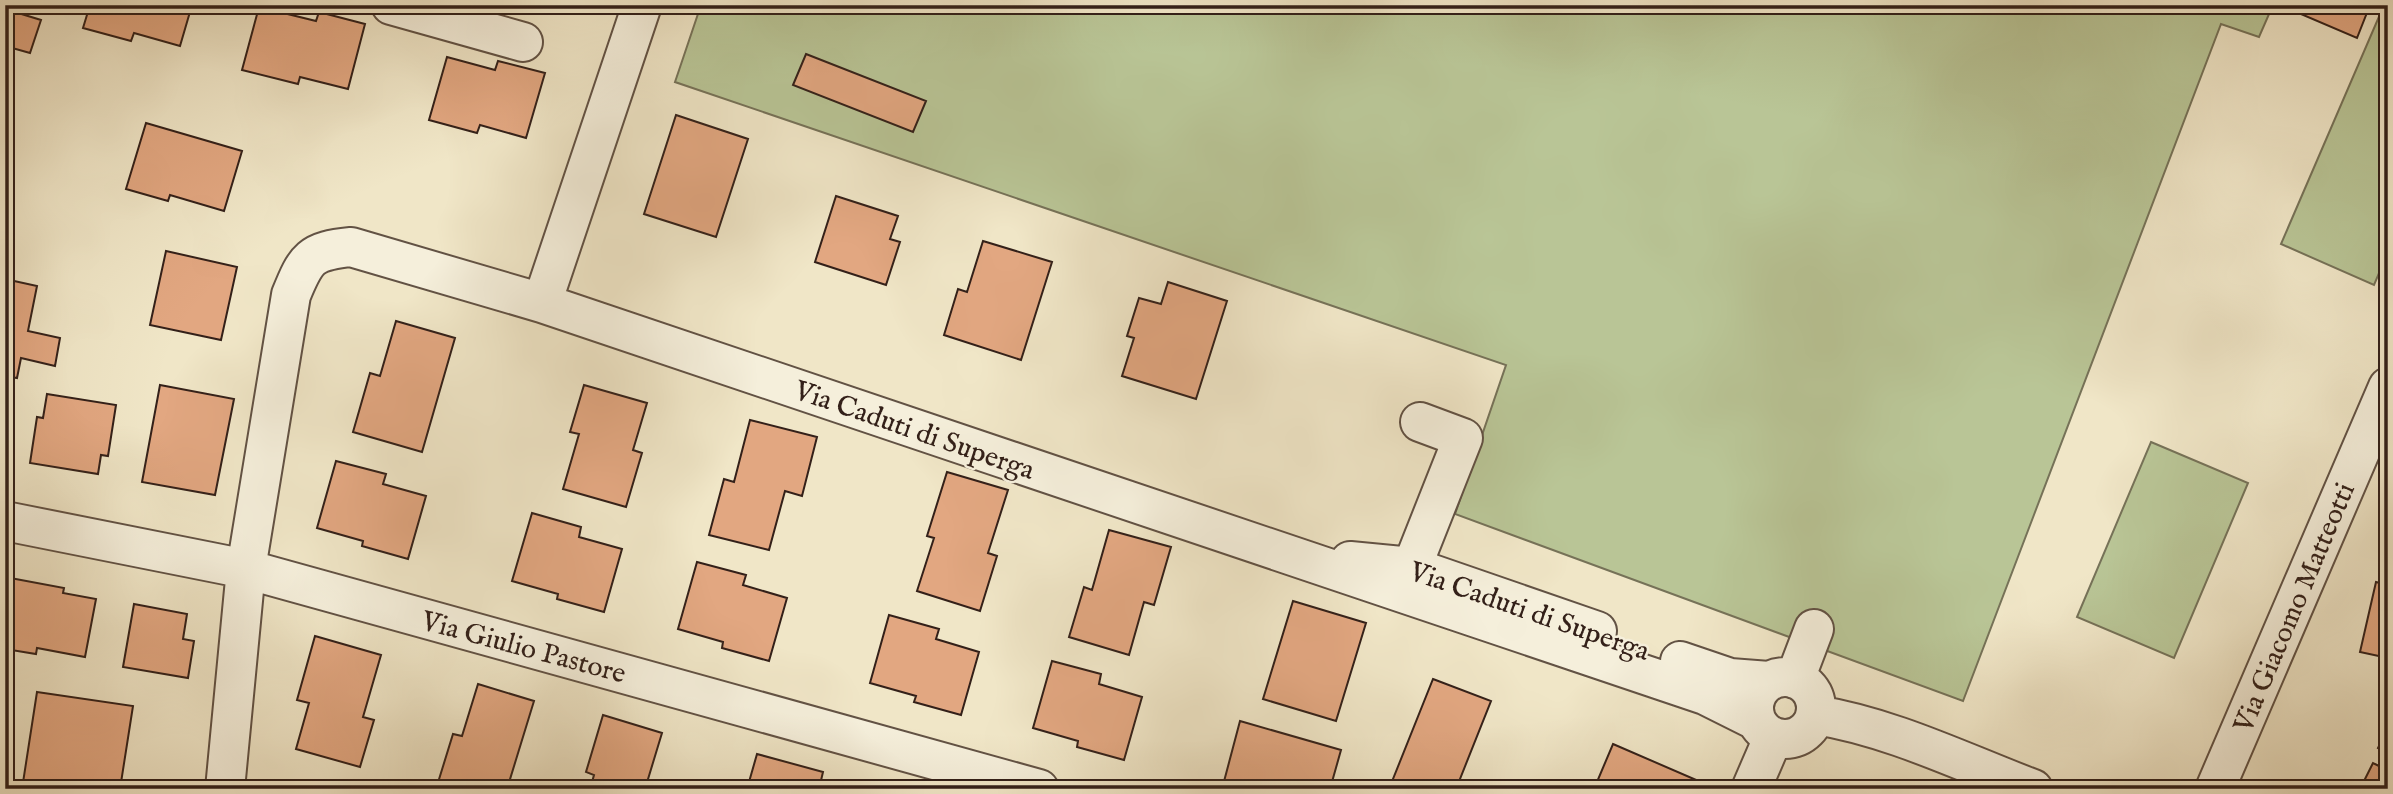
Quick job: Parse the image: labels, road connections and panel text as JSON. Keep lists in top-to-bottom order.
{
  "streets": {
    "street": ["Via Caduti di Superga", "Via Giacomo Matteotti", "Via Giulio Pastore"]
  },
  "crossings": [
    ["Via Caduti di Superga", "Via Giulio Pastore"]
  ]
}
